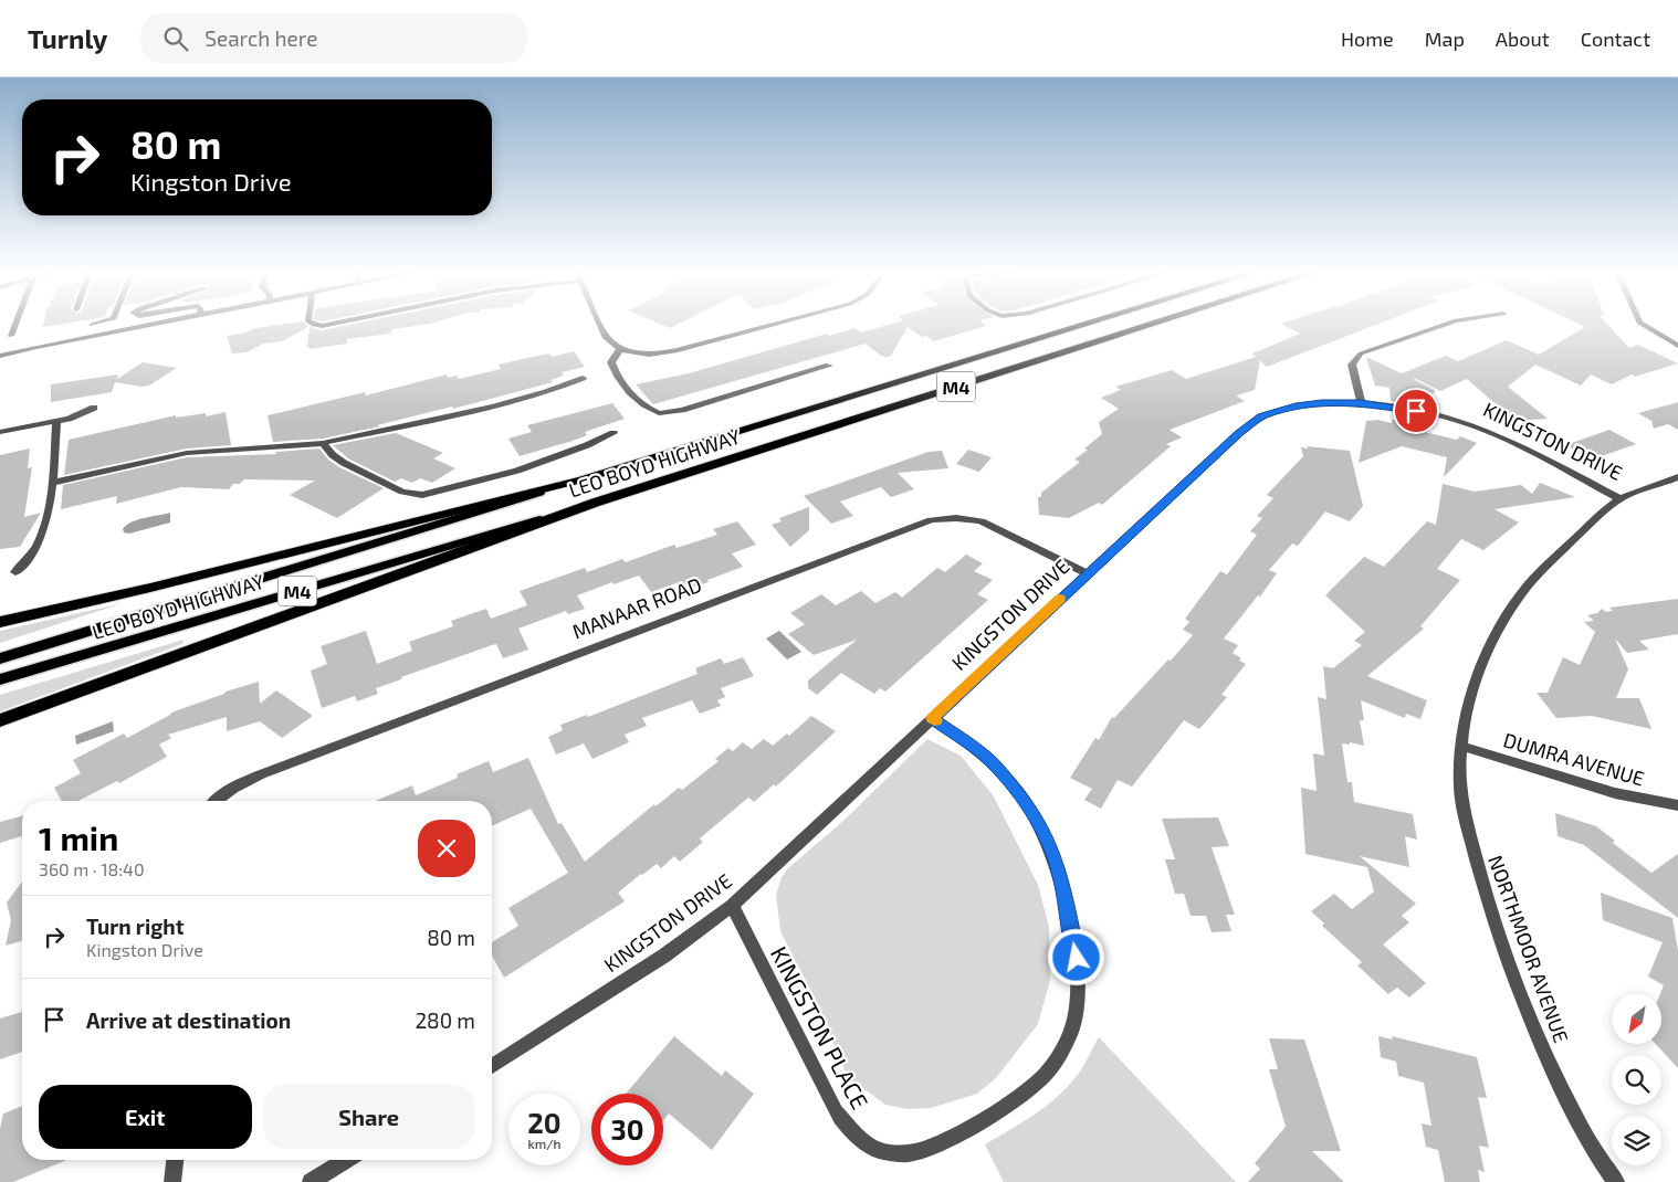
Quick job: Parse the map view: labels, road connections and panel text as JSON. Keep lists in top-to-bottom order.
{
  "streets": {
    "highway": ["M4", "LEO BOYD HIGHWAY"],
    "street": [
      "KINGSTON DRIVE",
      "MANAAR ROAD",
      "DUMRA AVENUE",
      "NORTHMOOR AVENUE",
      "KINGSTON PLACE"
    ]
  },
  "crossings": [
    ["KINGSTON DRIVE", "MANAAR ROAD"],
    ["KINGSTON DRIVE", "NORTHMOOR AVENUE"],
    ["KINGSTON DRIVE", "KINGSTON PLACE"],
    ["DUMRA AVENUE", "NORTHMOOR AVENUE"]
  ],
  "north": "bottom left",
  "page": {
    "header": "Turnly",
    "search": "Search here",
    "nav": [
      "Home",
      "Map",
      "About",
      "Contact"
    ],
    "turn": ["80 m", "Kingston Drive"],
    "heading": ["1 min", "360 m · 18:40"],
    "list": [
      {
        "name": "Turn right",
        "note": "Kingston Drive",
        "value": "80 m"
      },
      {
        "name": "Arrive at destination",
        "value": "280 m"
      }
    ],
    "buttons": ["Exit", "Share"],
    "speed": "20 km/h",
    "limit": "30"
  }
}
